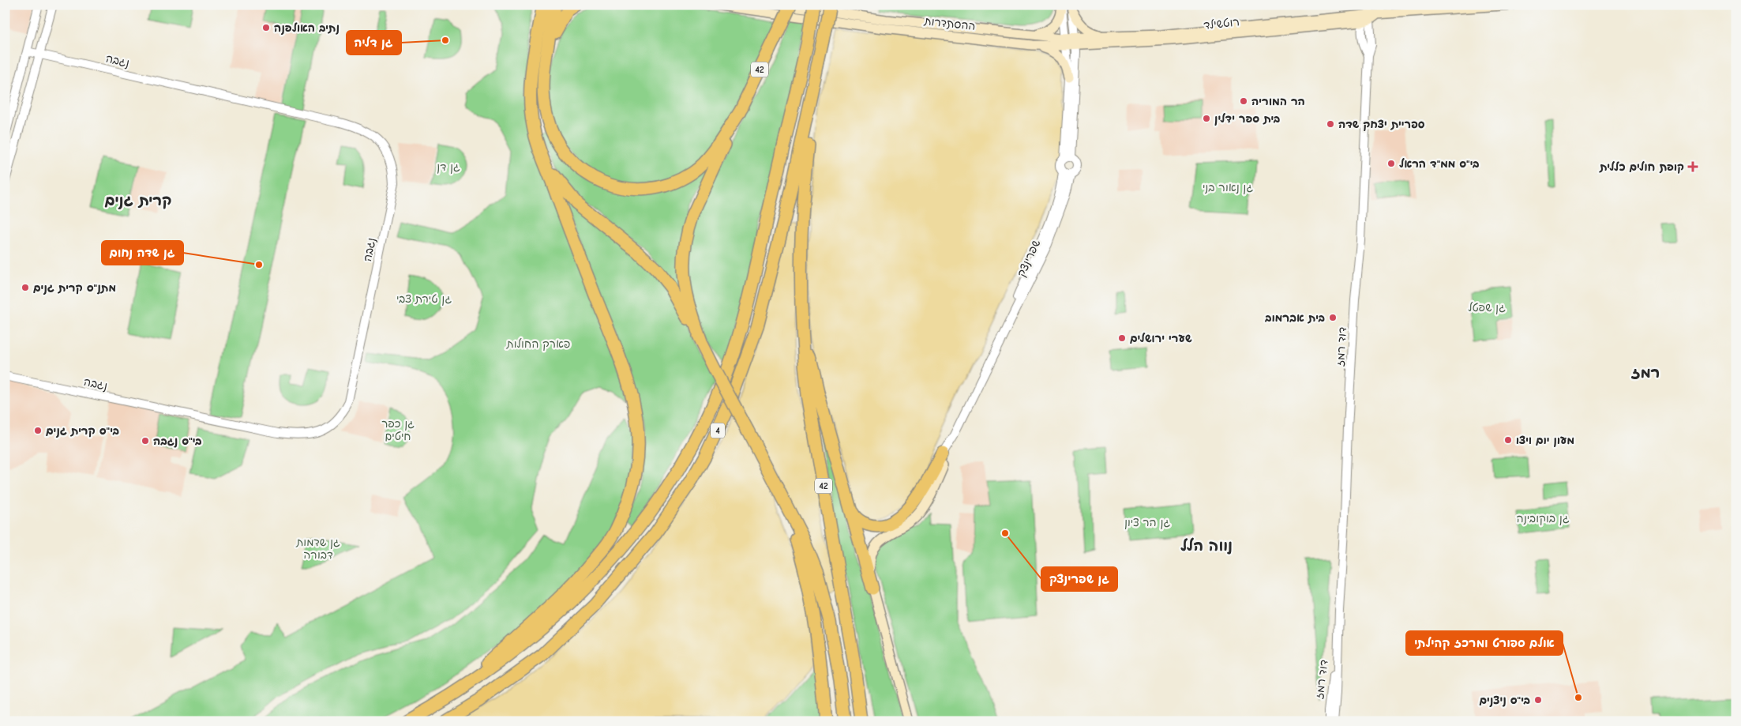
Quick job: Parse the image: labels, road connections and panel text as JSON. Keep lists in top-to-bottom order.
{
  "streets": {
    "highway": ["42", "4"],
    "main road": ["ההסתדרות", "רוטשילד"],
    "street": ["נגבה", "שפרינצק", "דוד רמז"]
  },
  "crossings": [
    ["ההסתדרות", "רוטשילד"],
    ["רוטשילד", "דוד רמז"],
    ["42", "4"]
  ],
  "districts": ["קרית גנים", "רמז", "נווה הלל"],
  "parks": [
    "גן דן",
    "גן נאור בני",
    "גן טירת צבי",
    "גן שפטל",
    "פארק החולות",
    "גן כפר חיטים",
    "גן בוקובינה",
    "גן הר ציון",
    "גן שדמות דבורה"
  ],
  "places": {
    "other": [
      "נתיב האולפנה",
      "גן דליה",
      "הר המוריה",
      "בית ספר ידלין",
      "ספריית יצחק שדה",
      "בי\"ס ממ\"ד הראל",
      "גן שדה נחום",
      "מתנ\"ס קרית גנים",
      "בית אברמוב",
      "שערי ירושלים",
      "בי\"ס קרית גנים",
      "מעון יום ויצו",
      "בי\"ס נגבה",
      "גן שפרינצק",
      "אולם ספורט ומרכז קהילתי",
      "בי\"ס ניצנים"
    ],
    "health": ["קופת חולים כללית"]
  }
}
